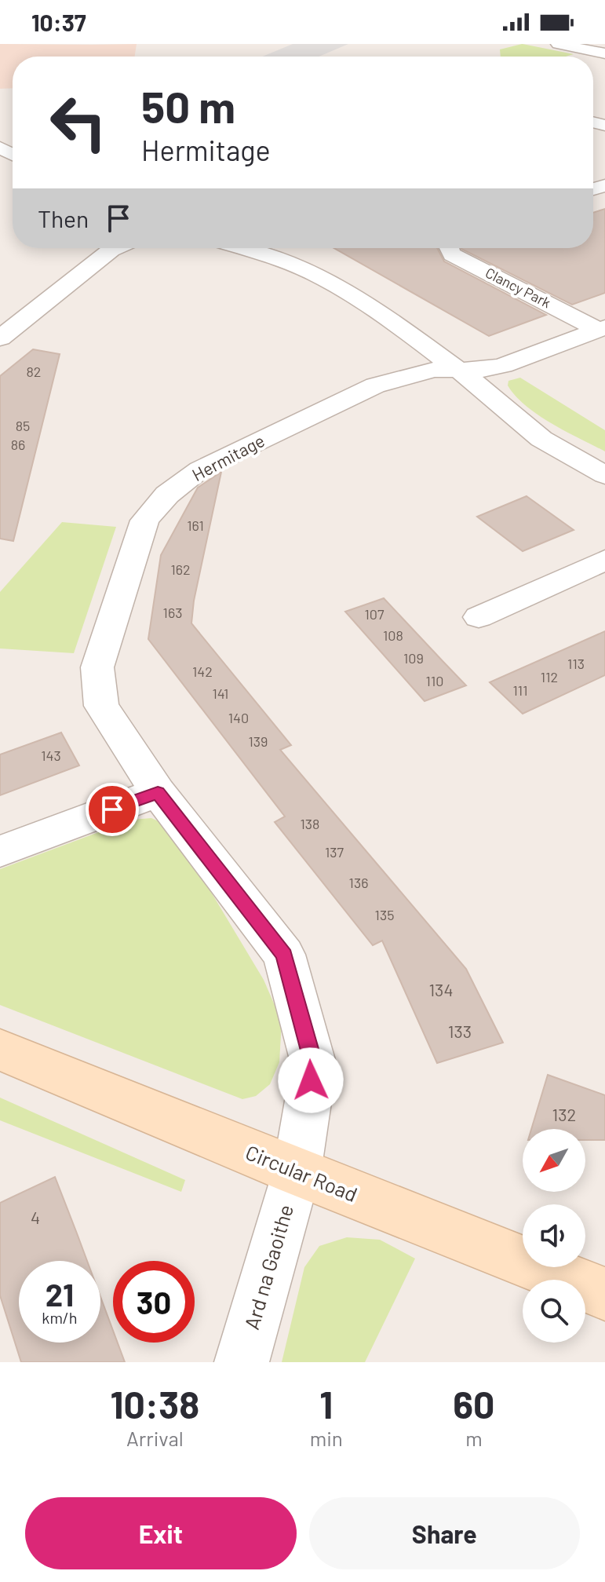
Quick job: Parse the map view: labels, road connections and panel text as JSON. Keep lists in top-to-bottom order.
{
  "streets": {
    "main road": ["Circular Road"],
    "street": ["Clancy Park", "Hermitage", "Ard na Gaoithe"]
  },
  "crossings": [
    ["Clancy Park", "Hermitage"],
    ["Hermitage", "Circular Road"],
    ["Hermitage", "Ard na Gaoithe"],
    ["Circular Road", "Ard na Gaoithe"]
  ],
  "house_numbers": [
    "82",
    "85",
    "86",
    "161",
    "162",
    "163",
    "107",
    "108",
    "109",
    "113",
    "142",
    "112",
    "110",
    "111",
    "141",
    "140",
    "139",
    "143",
    "138",
    "137",
    "136",
    "135",
    "134",
    "133",
    "132",
    "4"
  ],
  "north": "bottom left",
  "page": {
    "status": "10:37",
    "turn": ["50 m", "Hermitage"],
    "then": "Then",
    "speed": "21 km/h",
    "limit": "30",
    "eta": [
      "10:38",
      "Arrival",
      "1",
      "min",
      "60",
      "m"
    ],
    "buttons": ["Exit", "Share"]
  }
}
